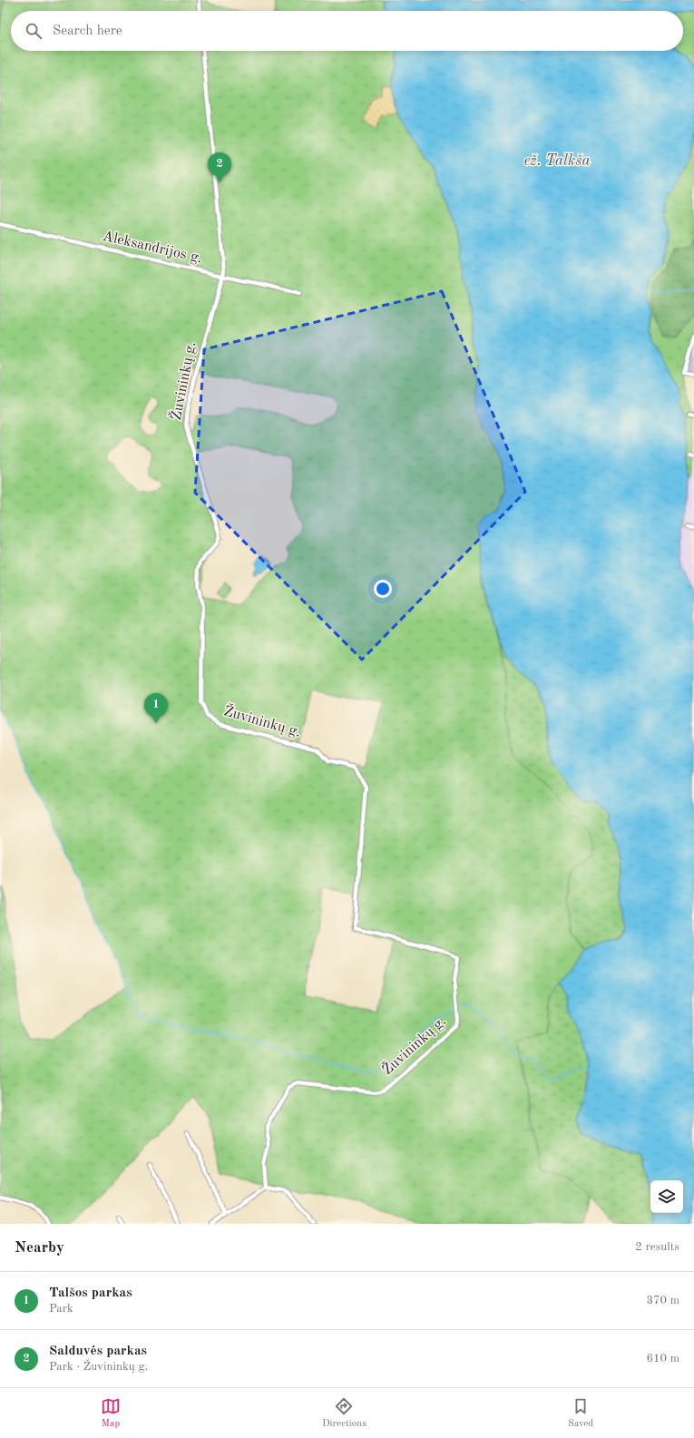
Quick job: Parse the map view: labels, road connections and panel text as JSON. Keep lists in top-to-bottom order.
{
  "streets": {
    "street": ["Aleksandrijos g.", "Žuvininkų g."]
  },
  "crossings": [
    ["Aleksandrijos g.", "Žuvininkų g."]
  ],
  "water": ["ež. Talkša"],
  "page": {
    "search": "Search here",
    "pins": ["2", "1"],
    "heading": ["Nearby", "2 results"],
    "list": [
      {
        "mark": "1",
        "name": "Talšos parkas",
        "note": "Park",
        "value": "370 m"
      },
      {
        "mark": "2",
        "name": "Salduvės parkas",
        "note": "Park · Žuvininkų g.",
        "value": "610 m"
      }
    ],
    "nav": ["Map", "Directions", "Saved"]
  }
}
